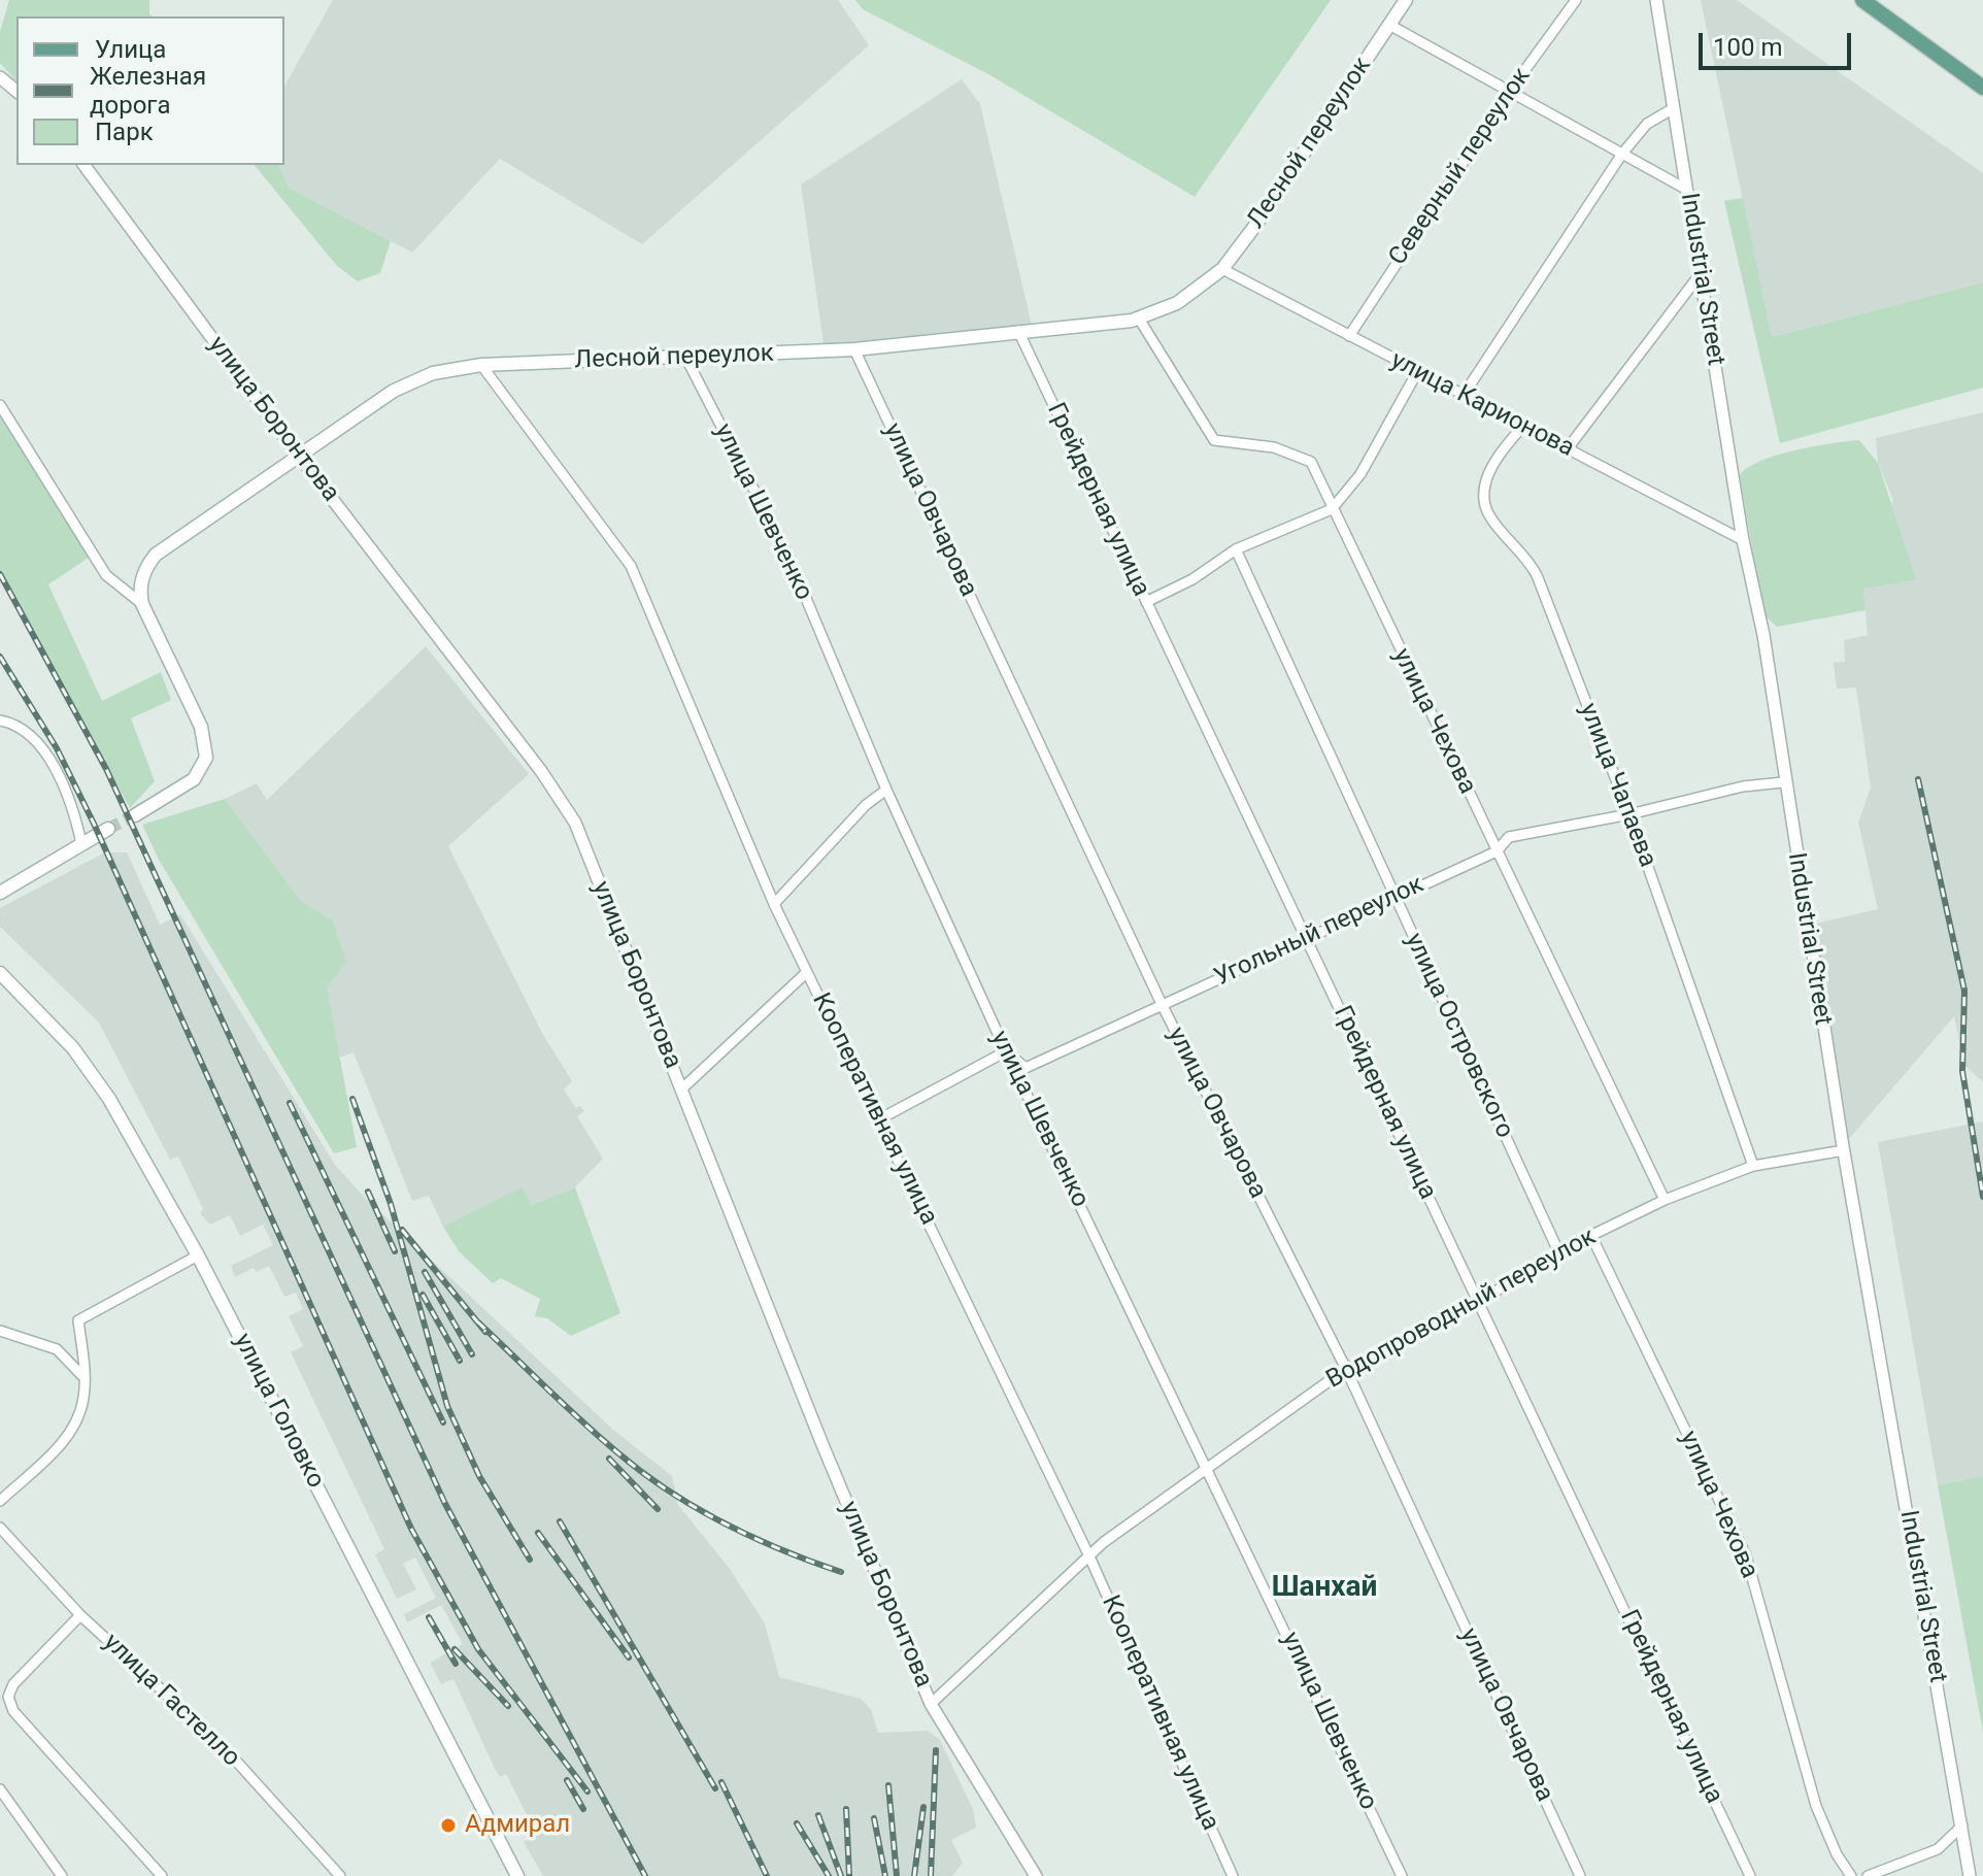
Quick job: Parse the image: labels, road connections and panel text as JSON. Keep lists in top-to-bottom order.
{
  "streets": {
    "main road": ["Лесной переулок", "улица Головко"],
    "street": [
      "Северный переулок",
      "Industrial Street",
      "улица Карионова",
      "улица Боронтова",
      "Грейдерная улица",
      "улица Овчарова",
      "улица Шевченко",
      "улица Чехова",
      "улица Чапаева",
      "Угольный переулок",
      "улица Островского",
      "Кооперативная улица",
      "Водопроводный переулок",
      "улица Гастелло"
    ]
  },
  "crossings": [
    ["Лесной переулок", "улица Карионова"],
    ["Лесной переулок", "улица Боронтова"],
    ["Лесной переулок", "Грейдерная улица"],
    ["Лесной переулок", "улица Овчарова"],
    ["Лесной переулок", "улица Шевченко"],
    ["Лесной переулок", "улица Чехова"],
    ["Лесной переулок", "Кооперативная улица"],
    ["Северный переулок", "улица Карионова"],
    ["Industrial Street", "улица Карионова"],
    ["Industrial Street", "Угольный переулок"],
    ["Industrial Street", "Водопроводный переулок"],
    ["улица Карионова", "улица Чапаева"],
    ["улица Боронтова", "Водопроводный переулок"],
    ["Грейдерная улица", "Угольный переулок"],
    ["Грейдерная улица", "Водопроводный переулок"],
    ["улица Овчарова", "Угольный переулок"],
    ["улица Овчарова", "Водопроводный переулок"],
    ["улица Шевченко", "Угольный переулок"],
    ["улица Шевченко", "Водопроводный переулок"],
    ["улица Чехова", "Угольный переулок"],
    ["улица Чехова", "Водопроводный переулок"],
    ["улица Чапаева", "Угольный переулок"],
    ["улица Чапаева", "Водопроводный переулок"],
    ["Угольный переулок", "улица Островского"],
    ["улица Островского", "Водопроводный переулок"],
    ["Кооперативная улица", "Водопроводный переулок"]
  ],
  "districts": ["Шанхай"],
  "places": ["Адмирал"],
  "legend": ["Улица", "Железная дорога", "Парк"],
  "scale_bar": "100 m"
}
